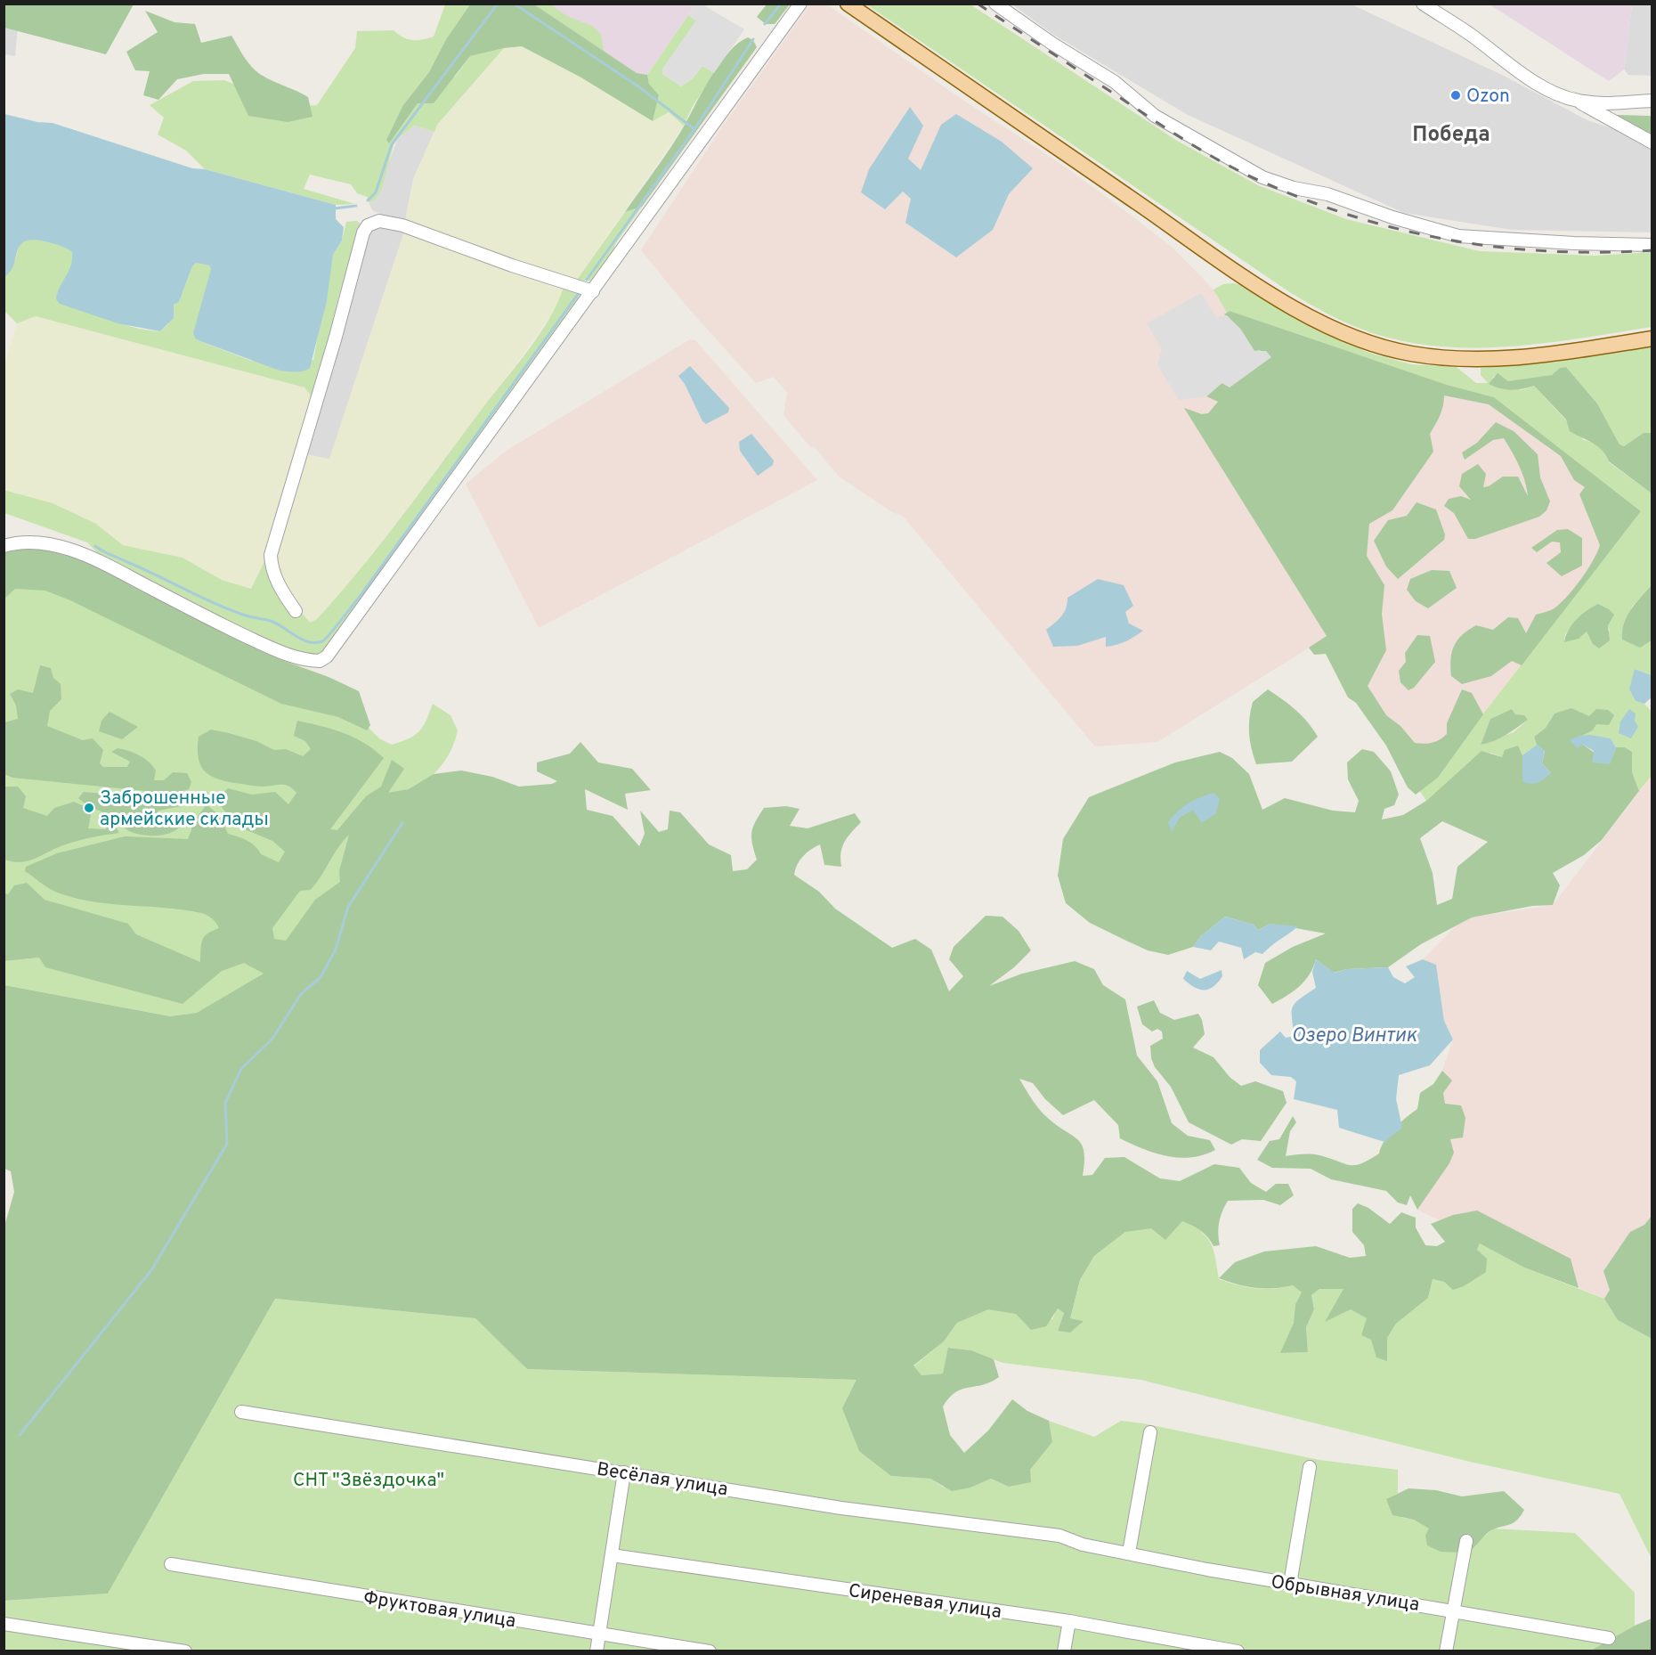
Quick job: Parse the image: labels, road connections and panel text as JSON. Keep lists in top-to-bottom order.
{
  "streets": {
    "street": [
      "Весёлая улица",
      "Обрывная улица",
      "Сиреневая улица",
      "Фруктовая улица"
    ]
  },
  "crossings": [
    ["Весёлая улица", "Обрывная улица"]
  ],
  "districts": ["Победа"],
  "water": ["Озеро Винтик"],
  "parks": ["СНТ \"Звёздочка\""],
  "places": ["Ozon", "Заброшенные армейские склады"]
}
